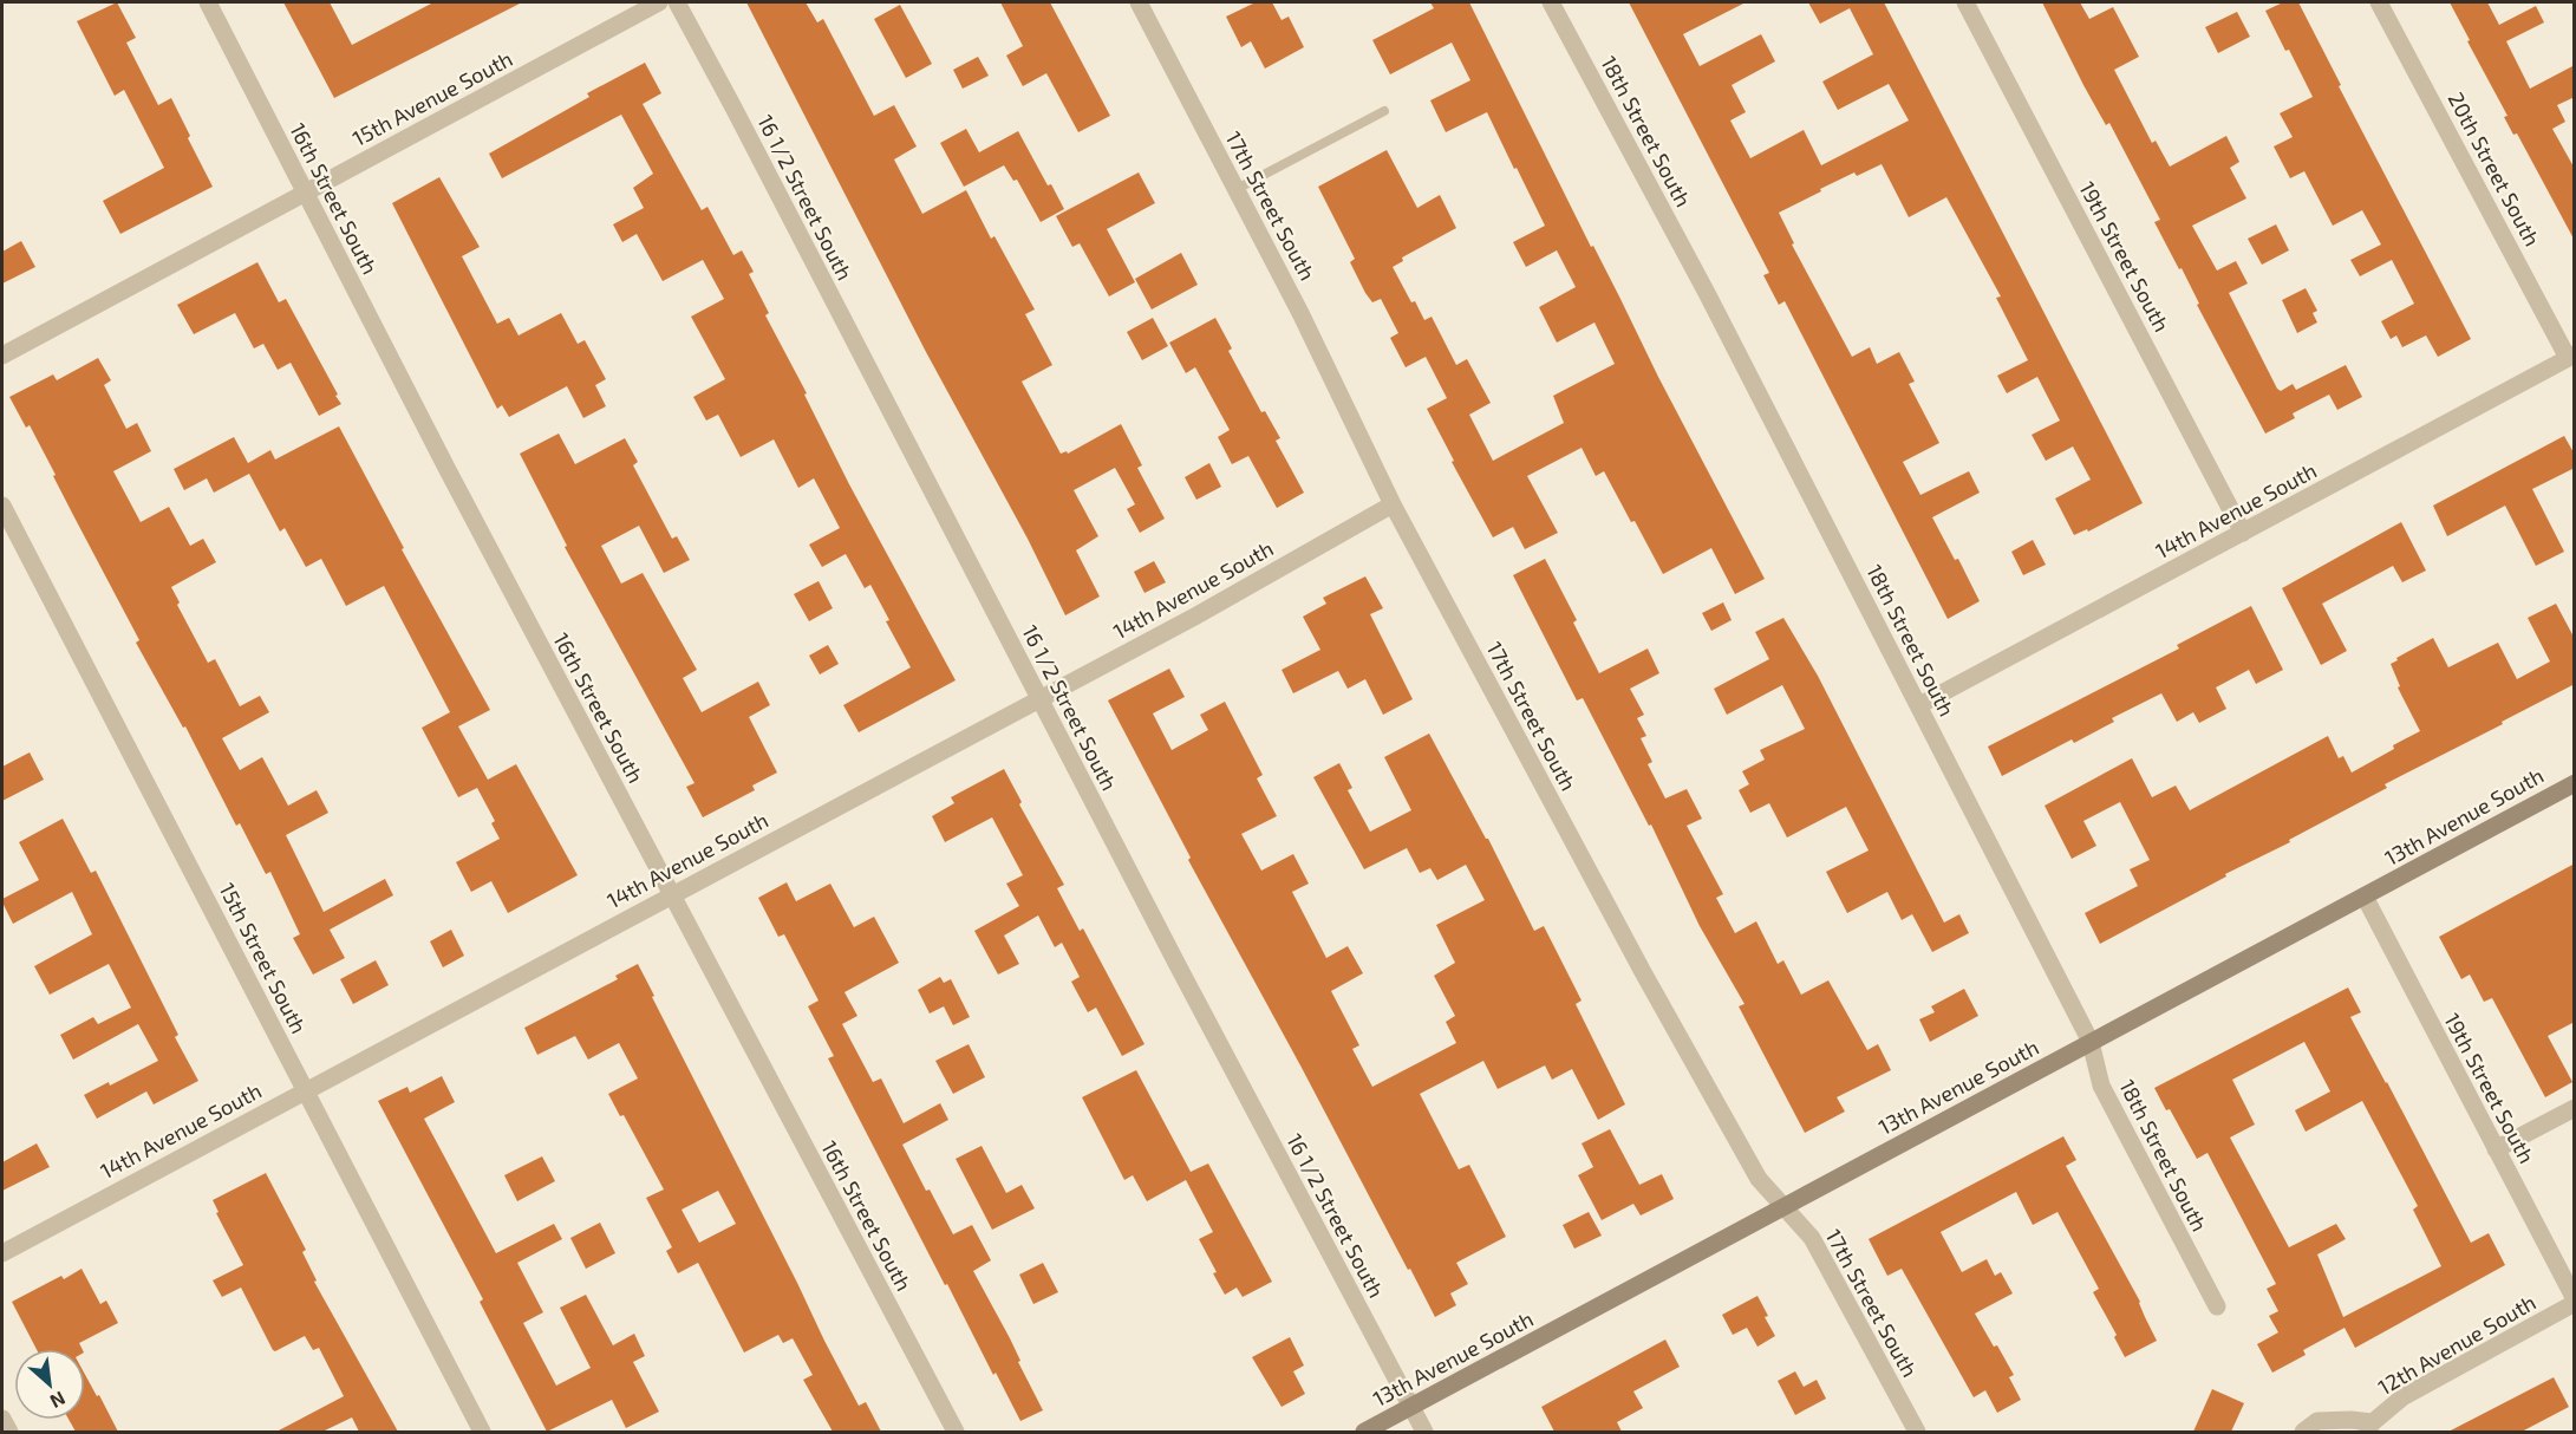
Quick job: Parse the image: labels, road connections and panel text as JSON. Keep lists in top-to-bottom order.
{
  "streets": {
    "main road": ["13th Avenue South"],
    "street": [
      "15th Avenue South",
      "18th Street South",
      "20th Street South",
      "16 1/2 Street South",
      "16th Street South",
      "17th Street South",
      "19th Street South",
      "14th Avenue South",
      "15th Street South",
      "12th Avenue South"
    ]
  },
  "crossings": [
    ["15th Avenue South", "16th Street South"],
    ["18th Street South", "14th Avenue South"],
    ["18th Street South", "13th Avenue South"],
    ["20th Street South", "14th Avenue South"],
    ["16 1/2 Street South", "14th Avenue South"],
    ["16 1/2 Street South", "13th Avenue South"],
    ["16th Street South", "14th Avenue South"],
    ["17th Street South", "14th Avenue South"],
    ["17th Street South", "13th Avenue South"],
    ["19th Street South", "14th Avenue South"],
    ["19th Street South", "13th Avenue South"],
    ["19th Street South", "12th Avenue South"],
    ["14th Avenue South", "15th Street South"]
  ],
  "north": "bottom right"
}
